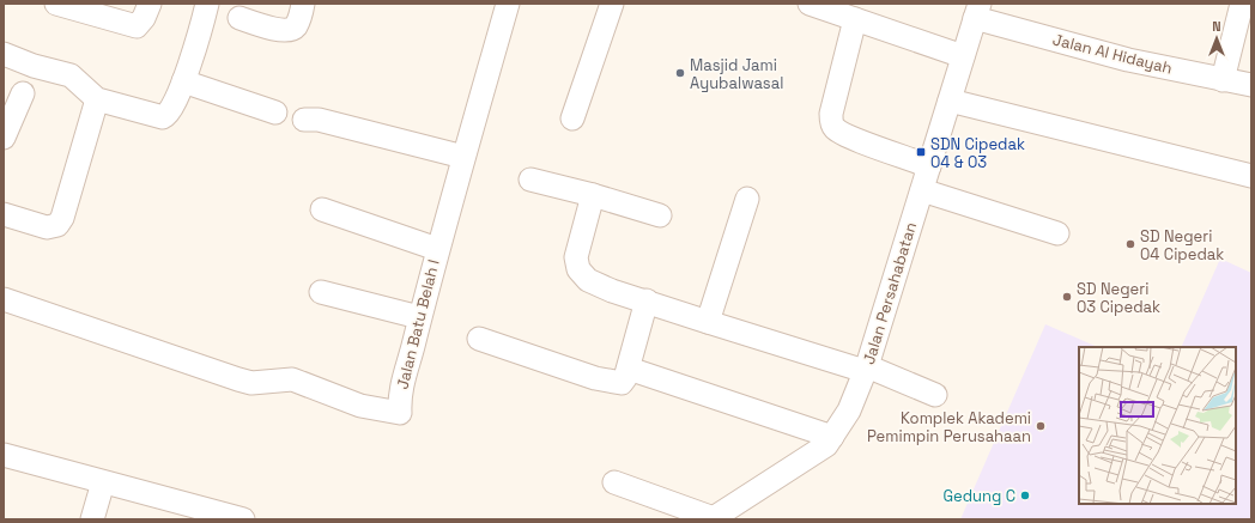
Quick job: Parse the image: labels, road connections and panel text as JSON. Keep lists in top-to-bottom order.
{
  "streets": {
    "street": ["Jalan Al Hidayah", "Jalan Persahabatan", "Jalan Batu Belah I"]
  },
  "crossings": [
    ["Jalan Al Hidayah", "Jalan Persahabatan"]
  ],
  "places": {
    "other": [
      "Masjid Jami Ayubalwasal",
      "SD Negeri 04 Cipedak",
      "SD Negeri 03 Cipedak",
      "Komplek Akademi Pemimpin Perusahaan",
      "Gedung C"
    ],
    "transit": ["SDN Cipedak 04 & 03"]
  },
  "north": "top"
}
